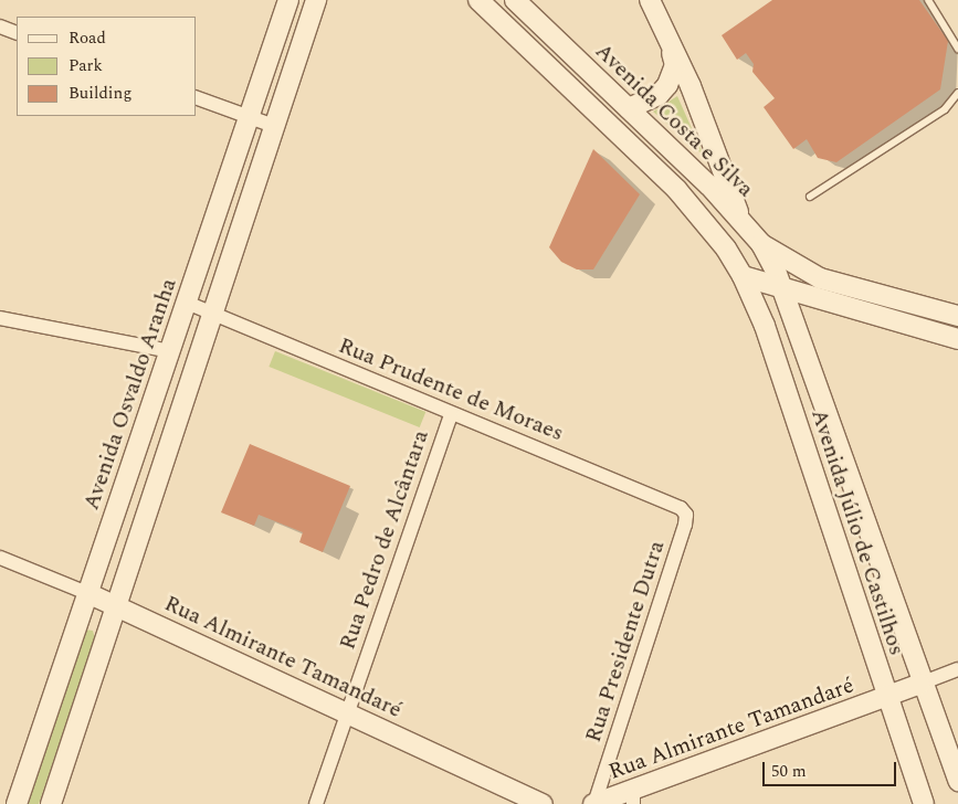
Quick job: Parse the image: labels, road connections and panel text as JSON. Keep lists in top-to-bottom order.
{
  "streets": {
    "street": [
      "Avenida Costa e Silva",
      "Rua Prudente de Moraes",
      "Avenida Osvaldo Aranha",
      "Avenida Júlio de Castilhos",
      "Rua Pedro de Alcântara",
      "Rua Presidente Dutra",
      "Rua Almirante Tamandaré"
    ]
  },
  "crossings": [
    ["Avenida Costa e Silva", "Avenida Júlio de Castilhos"],
    ["Rua Prudente de Moraes", "Avenida Osvaldo Aranha"],
    ["Rua Prudente de Moraes", "Rua Pedro de Alcântara"],
    ["Rua Prudente de Moraes", "Rua Presidente Dutra"],
    ["Avenida Osvaldo Aranha", "Rua Almirante Tamandaré"],
    ["Avenida Júlio de Castilhos", "Rua Almirante Tamandaré"],
    ["Rua Pedro de Alcântara", "Rua Almirante Tamandaré"],
    ["Rua Presidente Dutra", "Rua Almirante Tamandaré"]
  ],
  "legend": ["Road", "Park", "Building"],
  "scale_bar": "50 m"
}
